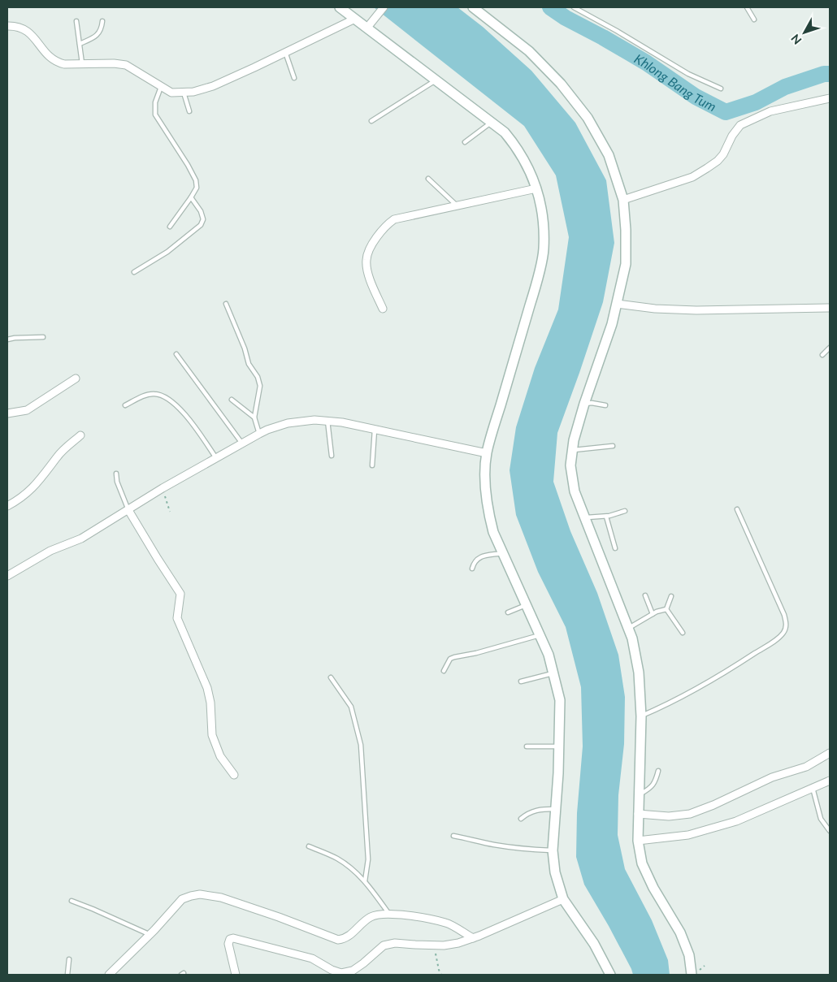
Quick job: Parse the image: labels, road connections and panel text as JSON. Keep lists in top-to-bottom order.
{
  "water": ["Khlong Bang Tum"],
  "north": "bottom left"
}
